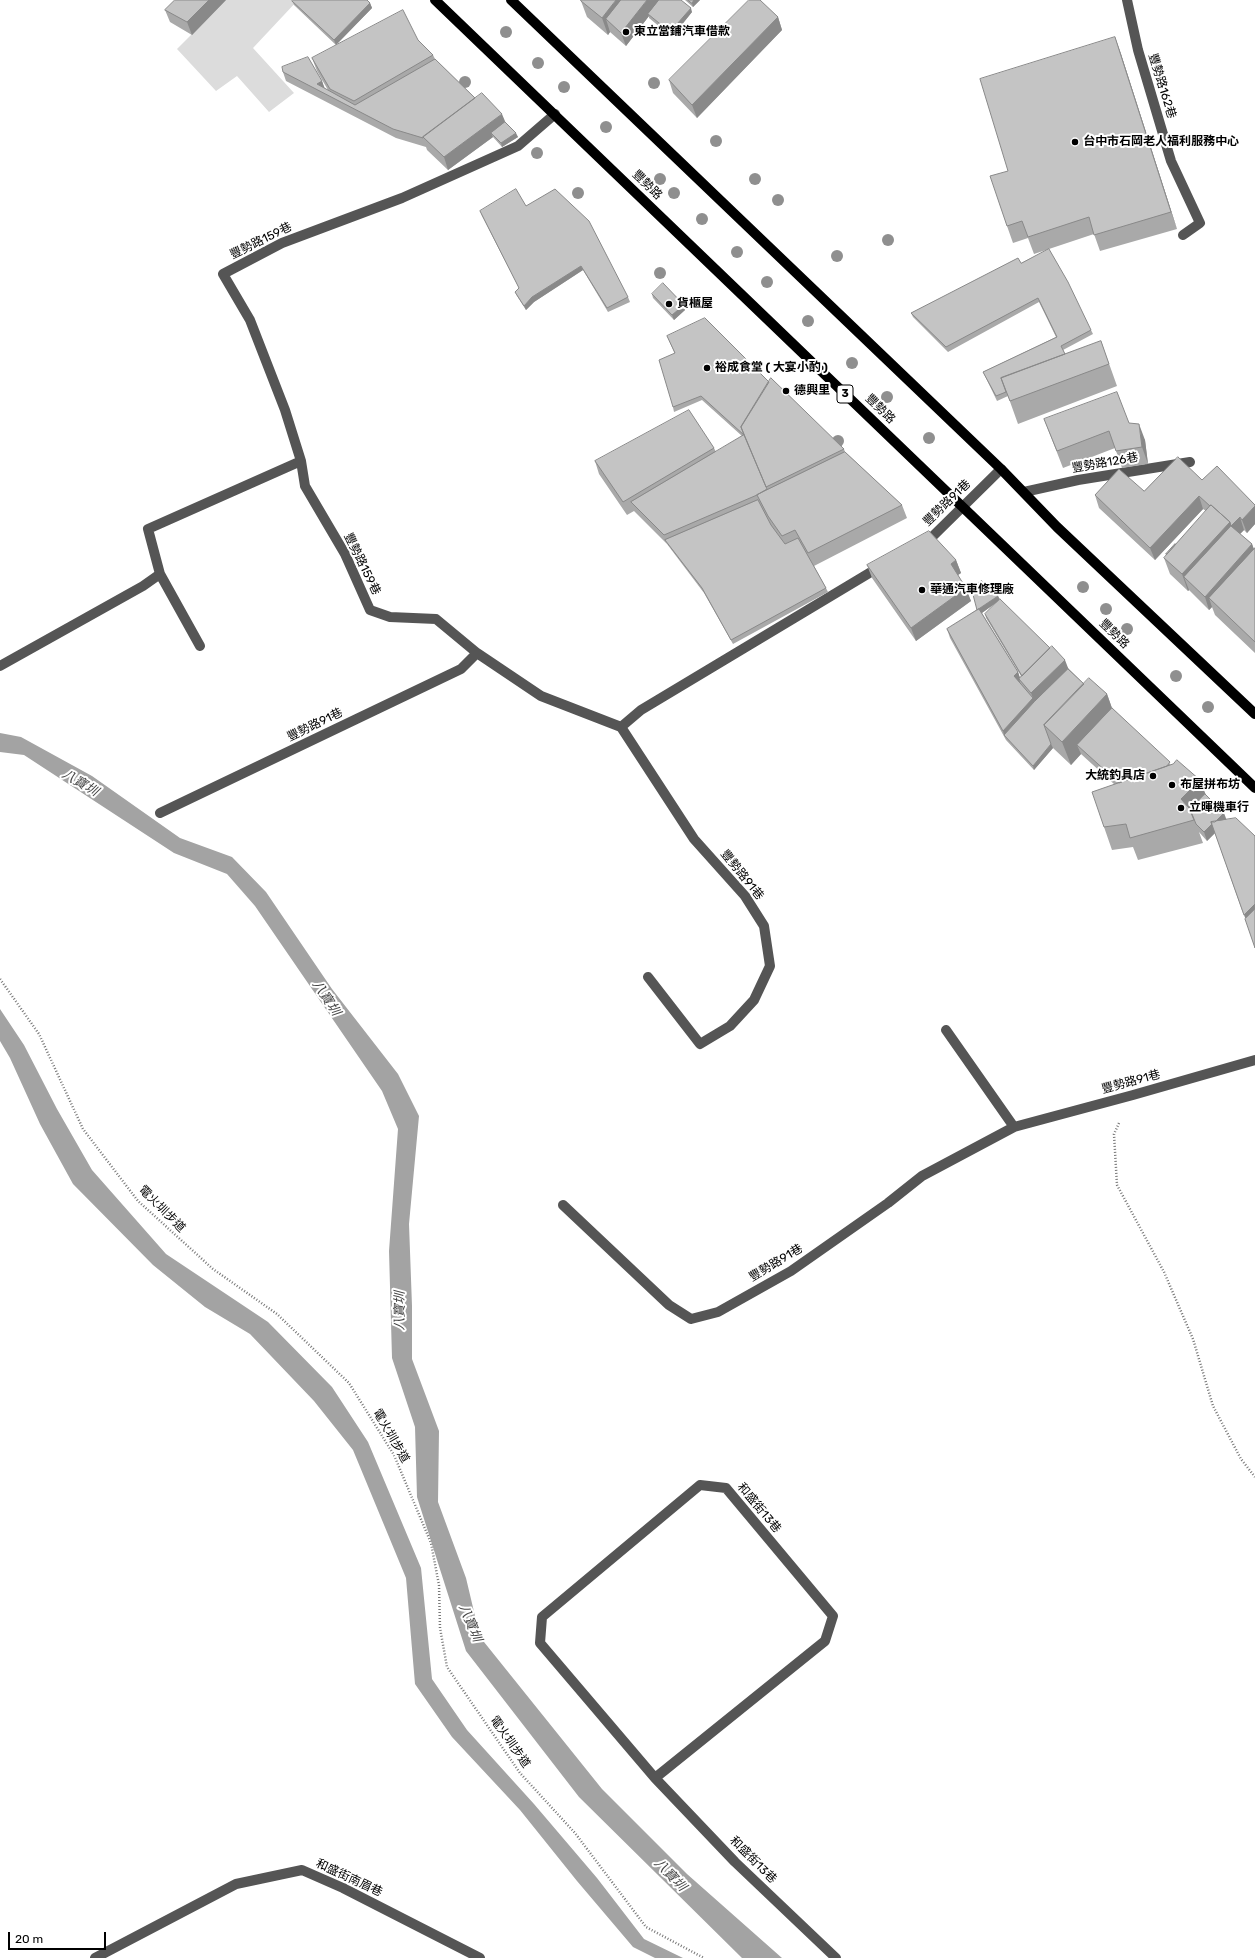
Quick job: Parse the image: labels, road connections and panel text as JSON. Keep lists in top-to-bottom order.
{
  "streets": {
    "main road": ["豐勢路", "3"],
    "street": [
      "豐勢路162巷",
      "豐勢路159巷",
      "豐勢路126巷",
      "豐勢路91巷",
      "和盛街13巷",
      "和盛街南眉巷"
    ],
    "path": ["電火圳步道"]
  },
  "crossings": [
    ["豐勢路", "豐勢路159巷"],
    ["豐勢路", "豐勢路91巷"],
    ["豐勢路159巷", "豐勢路91巷"]
  ],
  "water": ["八寶圳"],
  "places": [
    "東立當鋪汽車借款",
    "台中市石岡老人福利服務中心",
    "貨櫃屋",
    "裕成食堂 ( 大宴小酌 )",
    "德興里",
    "華通汽車修理廠",
    "大統釣具店",
    "布屋拼布坊",
    "立暉機車行"
  ],
  "scale_bar": "20 m"
}
